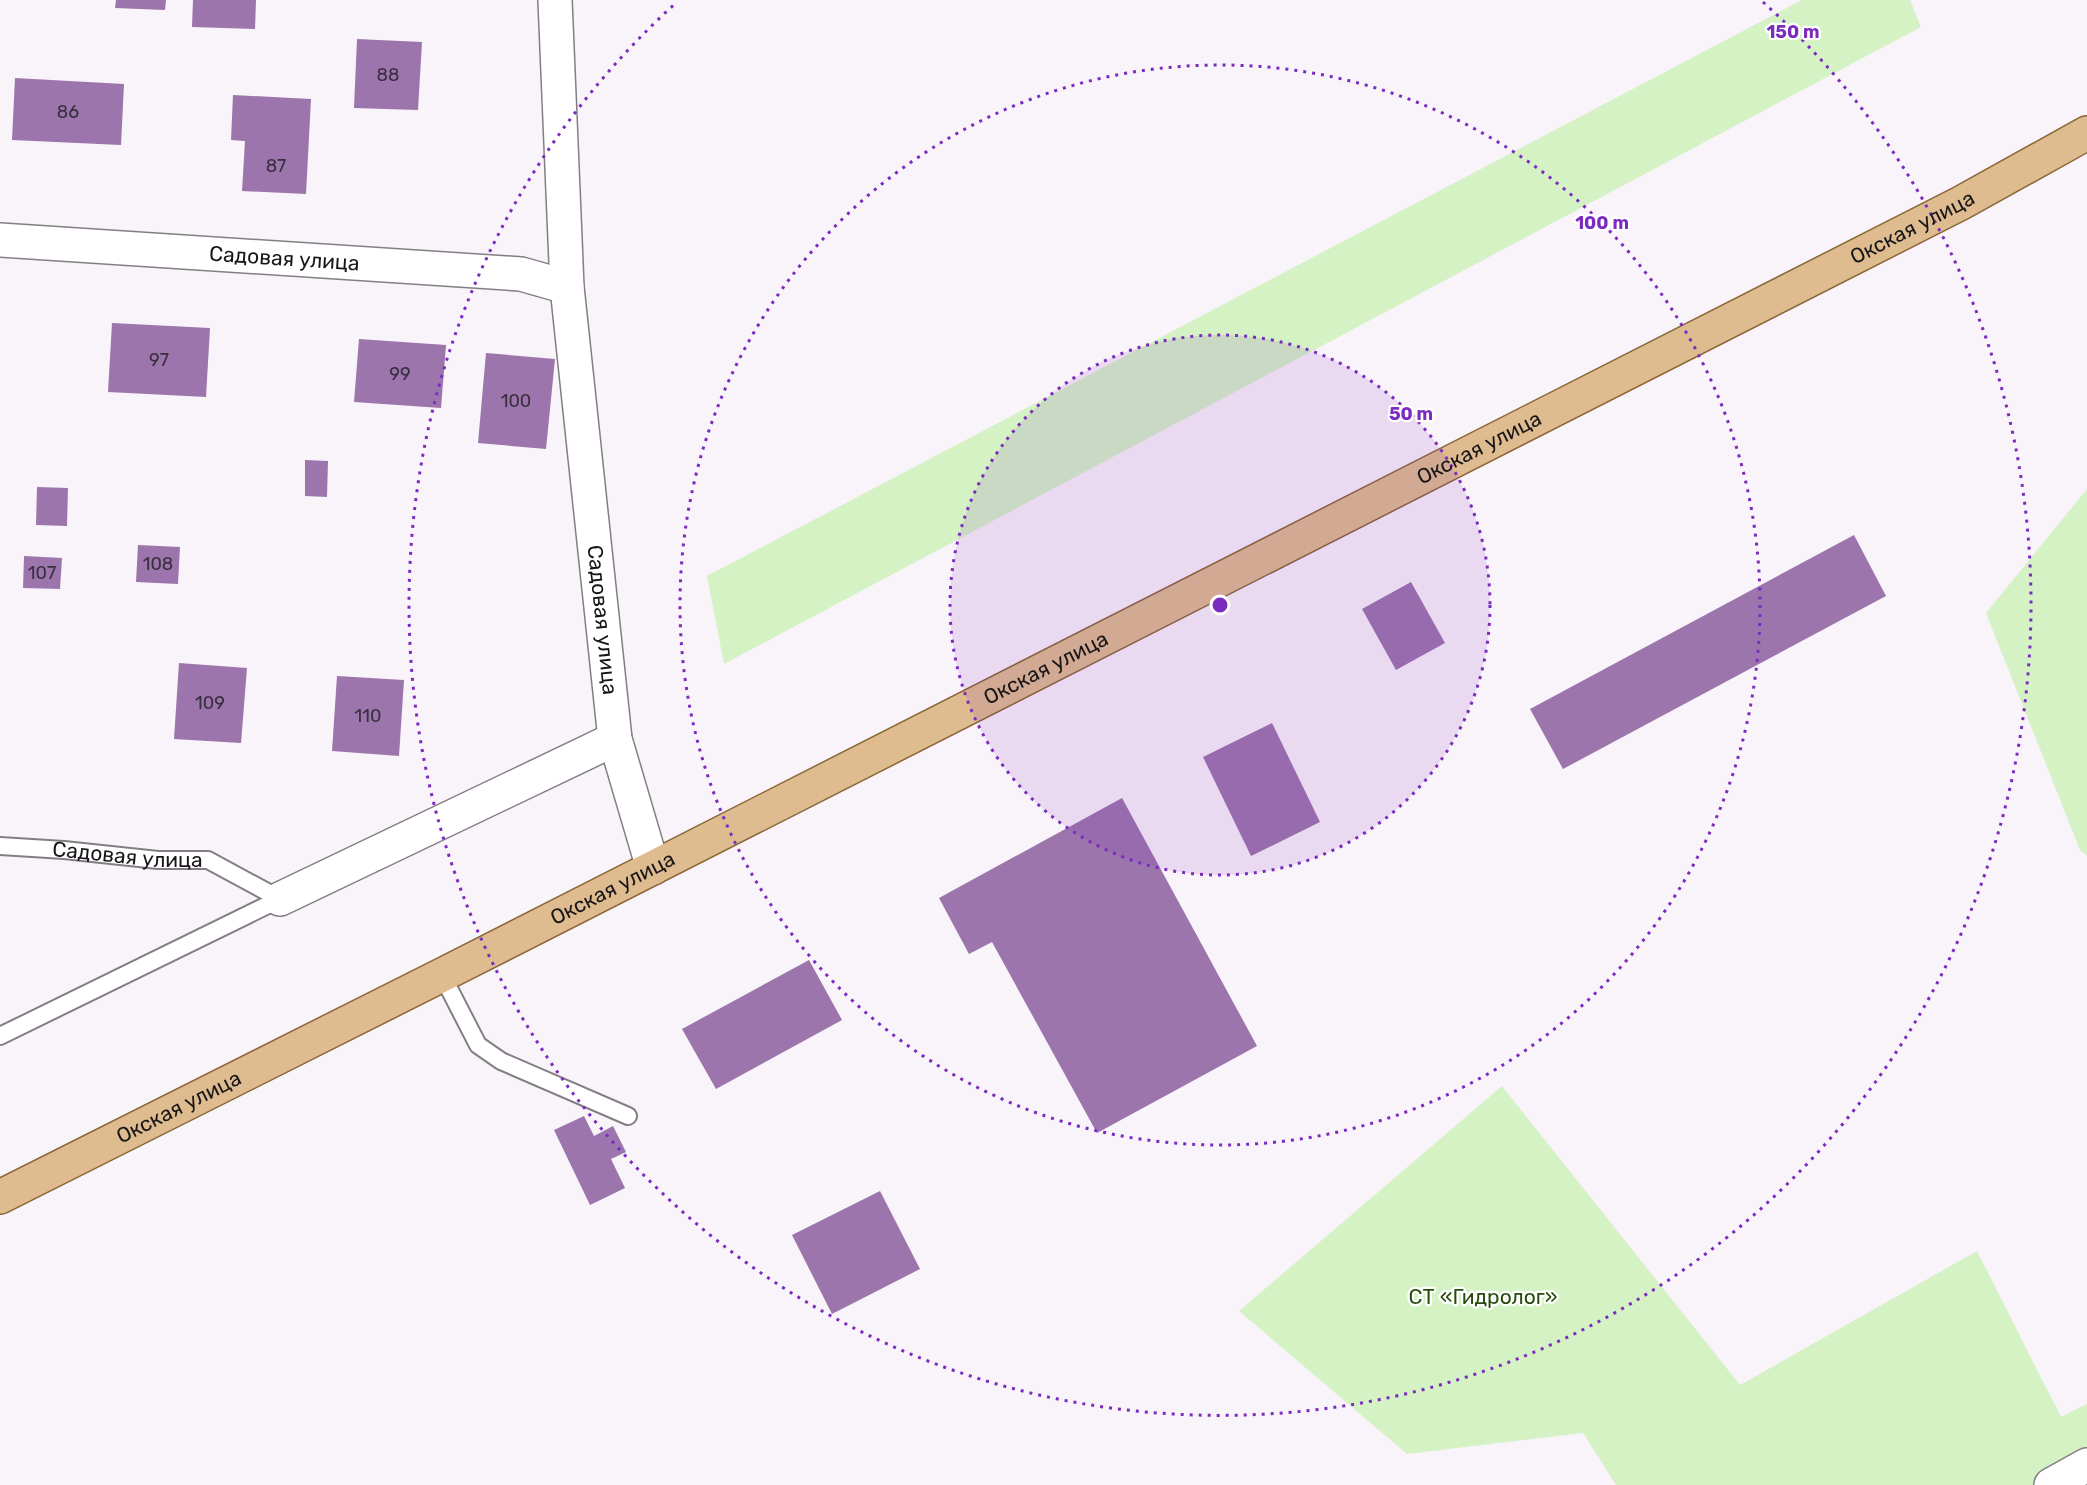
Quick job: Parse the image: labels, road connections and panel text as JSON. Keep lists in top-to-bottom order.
{
  "streets": {
    "main road": ["Окская улица"],
    "street": ["Садовая улица"]
  },
  "crossings": [
    ["Окская улица", "Садовая улица"]
  ],
  "parks": ["СТ «Гидролог»"],
  "house_numbers": [
    "88",
    "86",
    "87",
    "97",
    "99",
    "100",
    "108",
    "107",
    "109",
    "110"
  ],
  "rings": ["150 m", "100 m", "50 m"]
}
